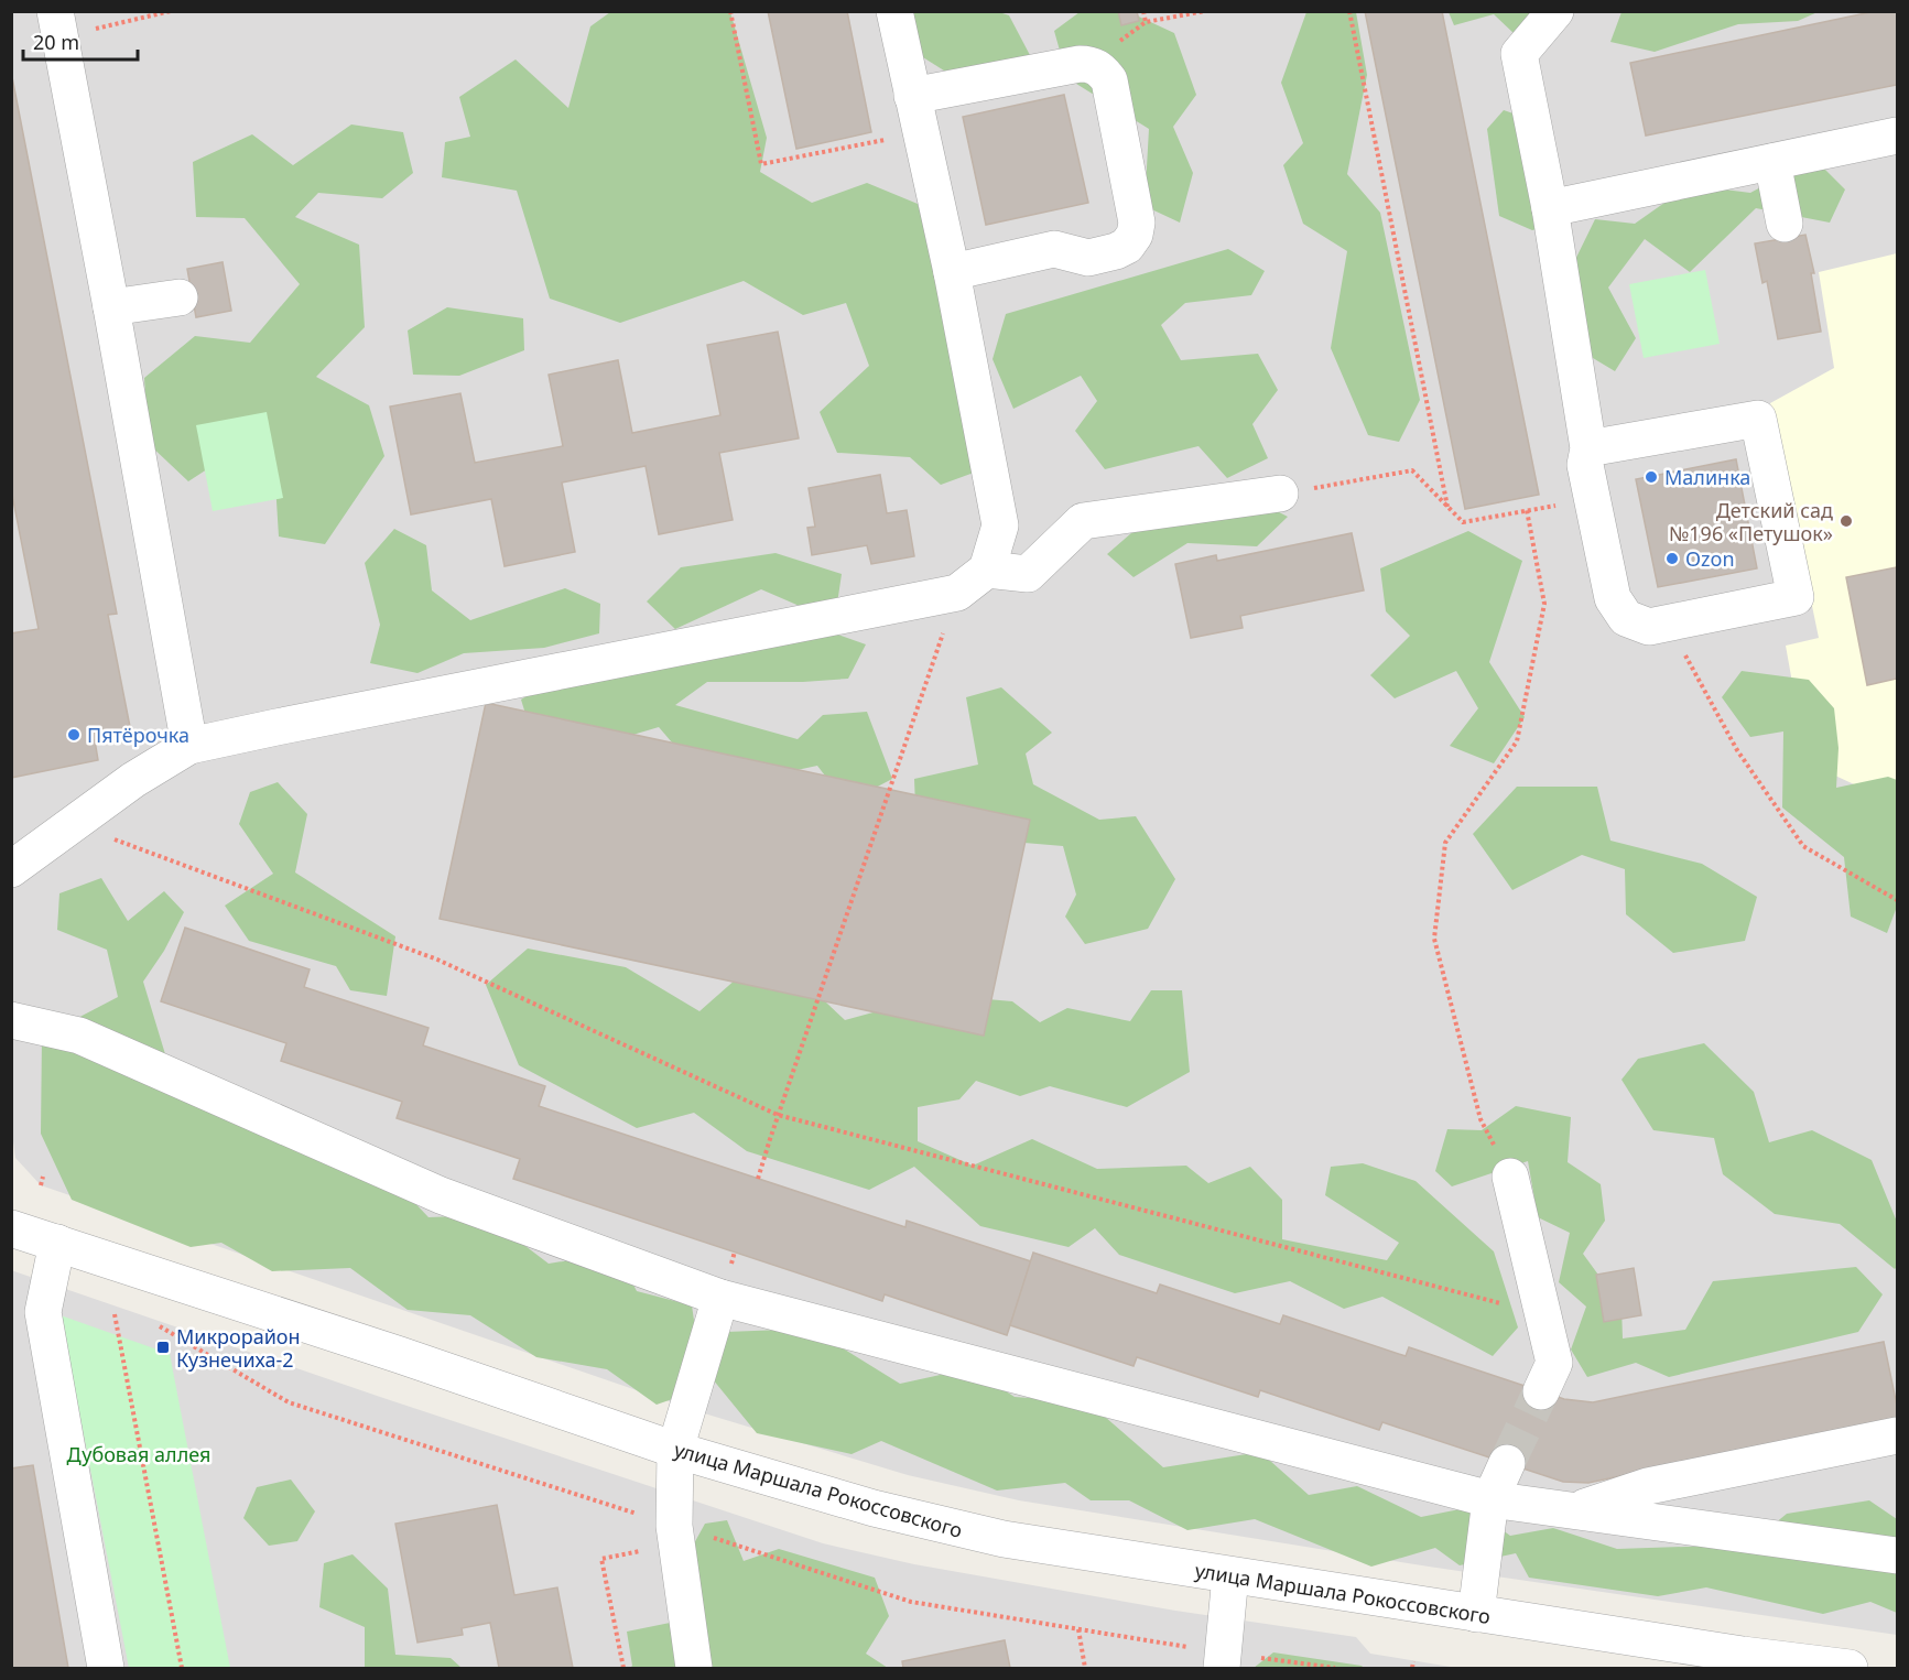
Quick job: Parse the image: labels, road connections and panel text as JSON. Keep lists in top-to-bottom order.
{
  "streets": {
    "street": ["улица Маршала Рокоссовского"]
  },
  "parks": ["Дубовая аллея"],
  "places": {
    "other": [
      "Малинка",
      "Детский сад №196 «Петушок»",
      "Ozon",
      "Пятёрочка"
    ],
    "transit": ["Микрорайон Кузнечиха-2"]
  },
  "scale_bar": "20 m"
}
